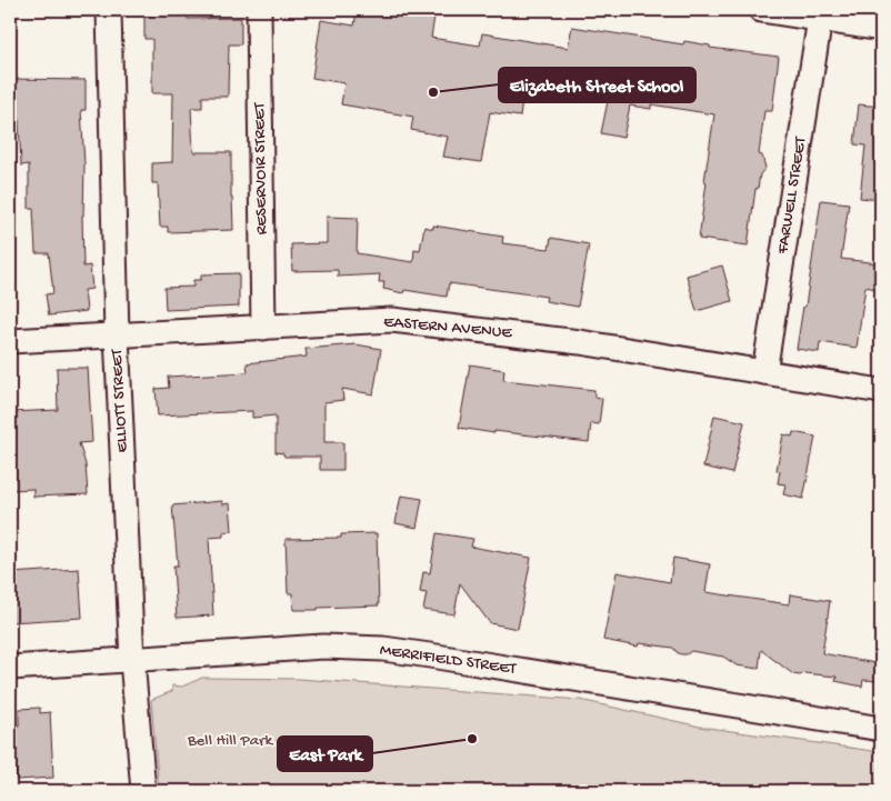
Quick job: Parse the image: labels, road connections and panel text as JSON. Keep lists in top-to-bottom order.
{
  "streets": {
    "street": [
      "RESERVOIR STREET",
      "FARWELL STREET",
      "EASTERN AVENUE",
      "ELLIOTT STREET",
      "MERRIFIELD STREET"
    ]
  },
  "crossings": [
    ["RESERVOIR STREET", "EASTERN AVENUE"],
    ["FARWELL STREET", "EASTERN AVENUE"],
    ["EASTERN AVENUE", "ELLIOTT STREET"],
    ["ELLIOTT STREET", "MERRIFIELD STREET"]
  ],
  "parks": ["Bell Hill Park"],
  "places": ["Elizabeth Street School", "East Park"]
}
